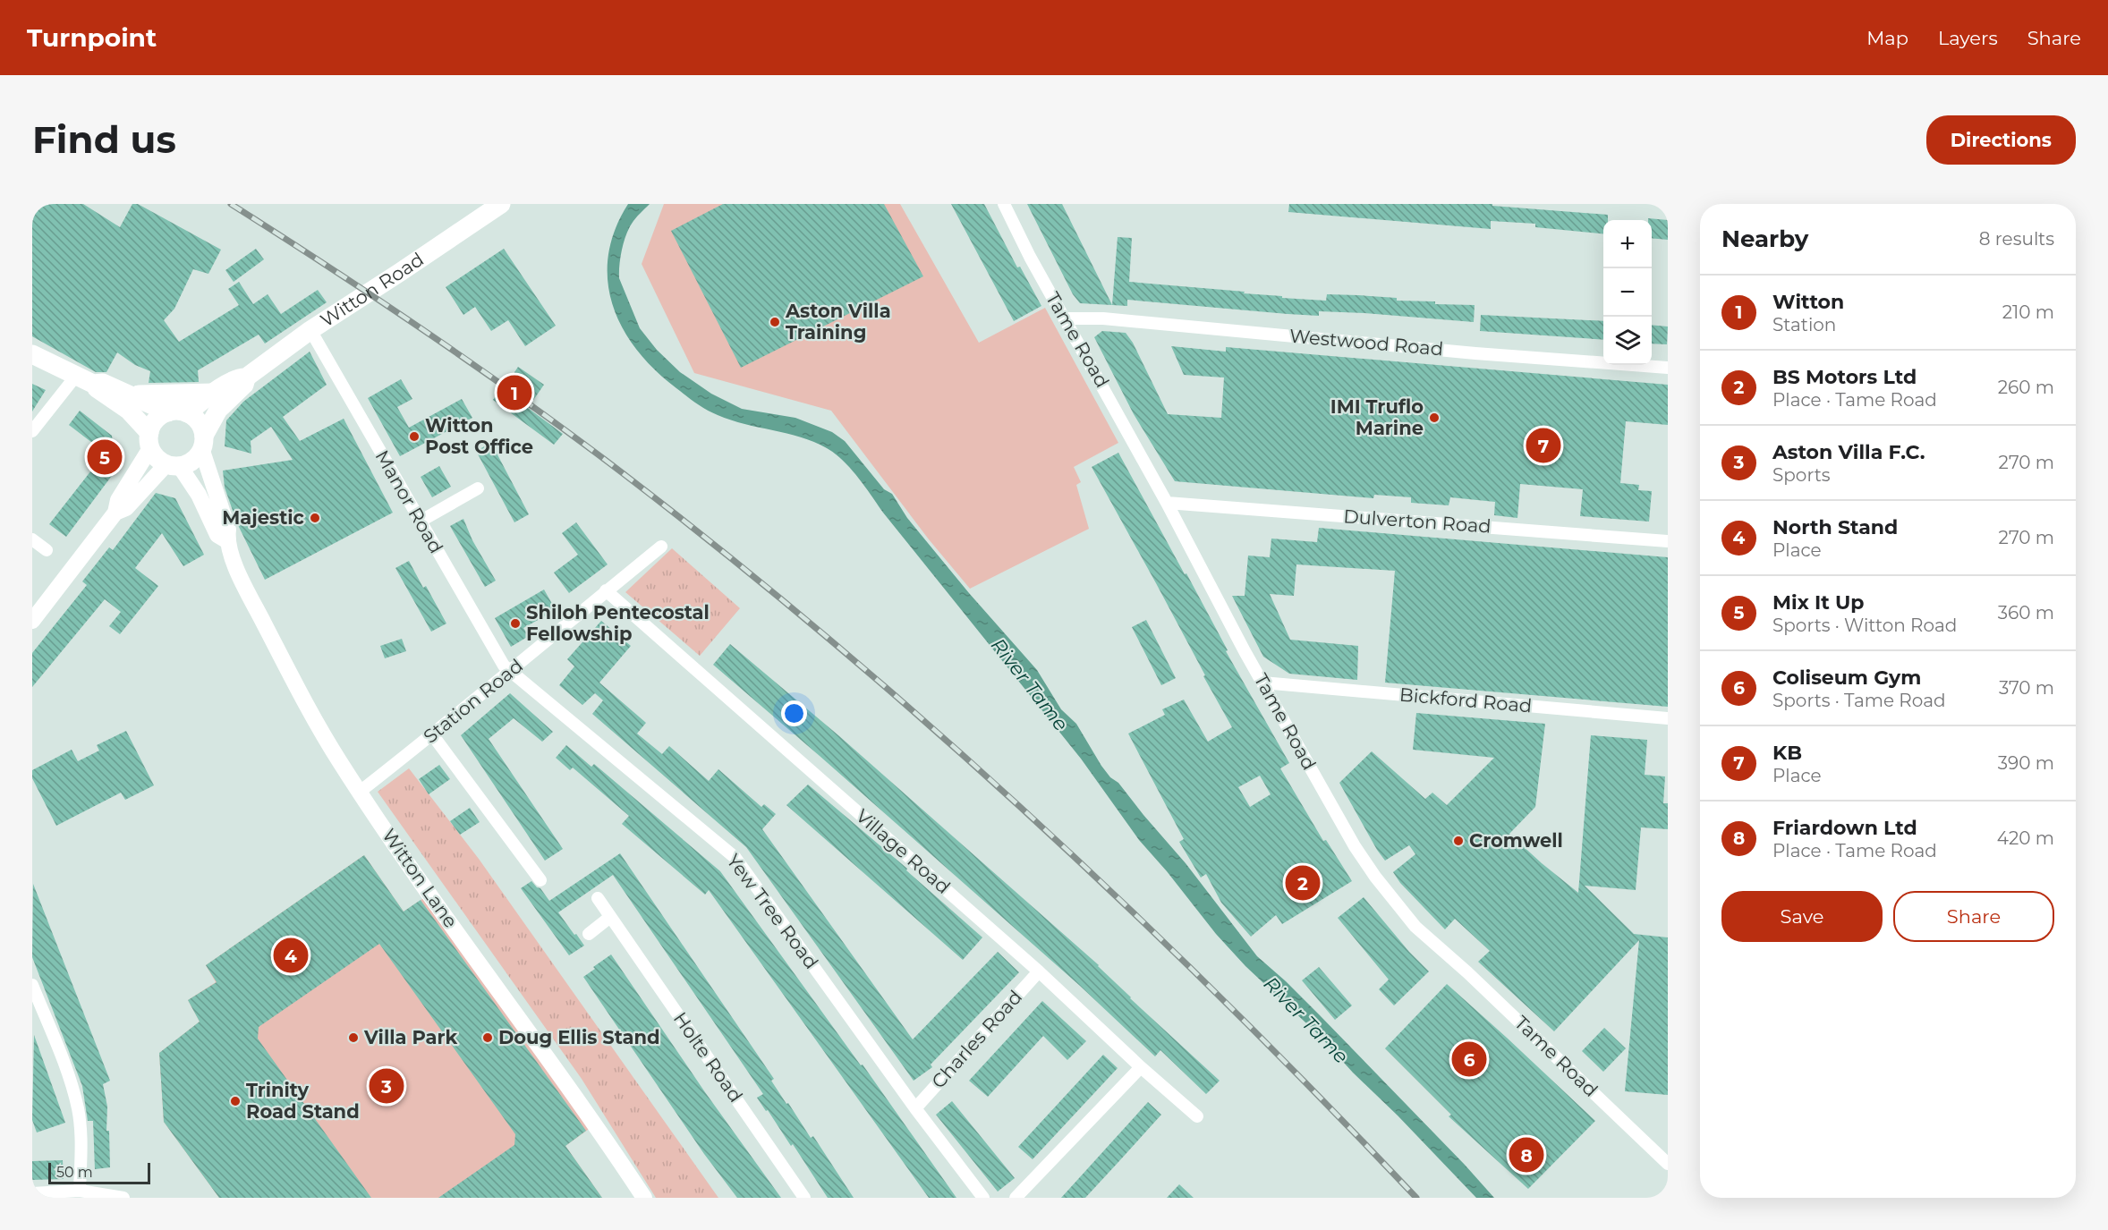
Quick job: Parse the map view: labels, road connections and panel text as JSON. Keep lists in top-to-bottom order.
{
  "streets": {
    "main road": ["Witton Road", "Witton Lane"],
    "street": [
      "Tame Road",
      "Westwood Road",
      "Manor Road",
      "Dulverton Road",
      "Bickford Road",
      "Station Road",
      "Village Road",
      "Yew Tree Road",
      "Charles Road",
      "Holte Road"
    ]
  },
  "crossings": [
    ["Witton Road", "Manor Road"],
    ["Witton Road", "Witton Lane"],
    ["Tame Road", "Westwood Road"],
    ["Tame Road", "Dulverton Road"],
    ["Tame Road", "Bickford Road"],
    ["Manor Road", "Station Road"],
    ["Manor Road", "Yew Tree Road"],
    ["Station Road", "Village Road"],
    ["Station Road", "Witton Lane"],
    ["Station Road", "Yew Tree Road"],
    ["Village Road", "Charles Road"],
    ["Yew Tree Road", "Charles Road"]
  ],
  "water": ["River Tame"],
  "places": [
    "Aston Villa Training",
    "IMI Truflo Marine",
    "Witton Post Office",
    "Majestic",
    "Shiloh Pentecostal Fellowship",
    "Cromwell",
    "Villa Park",
    "Doug Ellis Stand",
    "Trinity Road Stand"
  ],
  "scale_bar": "50 m",
  "page": {
    "header": "Turnpoint",
    "nav": ["Map", "Layers", "Share"],
    "buttons": [
      "Directions",
      ["Save", "Share"]
    ],
    "title": "Find us",
    "heading": ["Nearby", "8 results"],
    "map_buttons": ["+", "−"],
    "list": [
      {
        "mark": "1",
        "name": "Witton",
        "note": "Station",
        "value": "210 m"
      },
      {
        "mark": "2",
        "name": "BS Motors Ltd",
        "note": "Place · Tame Road",
        "value": "260 m"
      },
      {
        "mark": "3",
        "name": "Aston Villa F.C.",
        "note": "Sports",
        "value": "270 m"
      },
      {
        "mark": "4",
        "name": "North Stand",
        "note": "Place",
        "value": "270 m"
      },
      {
        "mark": "5",
        "name": "Mix It Up",
        "note": "Sports · Witton Road",
        "value": "360 m"
      },
      {
        "mark": "6",
        "name": "Coliseum Gym",
        "note": "Sports · Tame Road",
        "value": "370 m"
      },
      {
        "mark": "7",
        "name": "KB",
        "note": "Place",
        "value": "390 m"
      },
      {
        "mark": "8",
        "name": "Friardown Ltd",
        "note": "Place · Tame Road",
        "value": "420 m"
      }
    ],
    "pins": [
      "1",
      "7",
      "5",
      "2",
      "4",
      "6",
      "3",
      "8"
    ],
    "scale": "50 m"
  }
}
